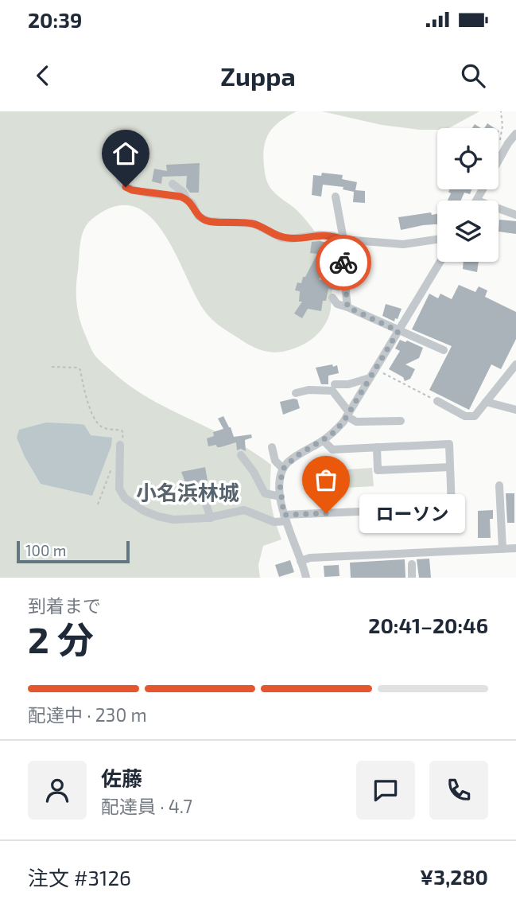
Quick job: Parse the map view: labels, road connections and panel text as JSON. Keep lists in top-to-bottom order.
{
  "districts": ["小名浜林城"],
  "places": ["ローソン"],
  "scale_bar": "100 m",
  "page": {
    "status": "20:39",
    "header": "Zuppa",
    "bubble": "ローソン",
    "scale": "100 m",
    "heading": ["2 分", "到着まで", "20:41–20:46"],
    "panel": [
      "佐藤",
      "配達員 · 4.7",
      "注文 #3126",
      "¥3,280"
    ],
    "bar": "配達中 · 230 m"
  }
}
